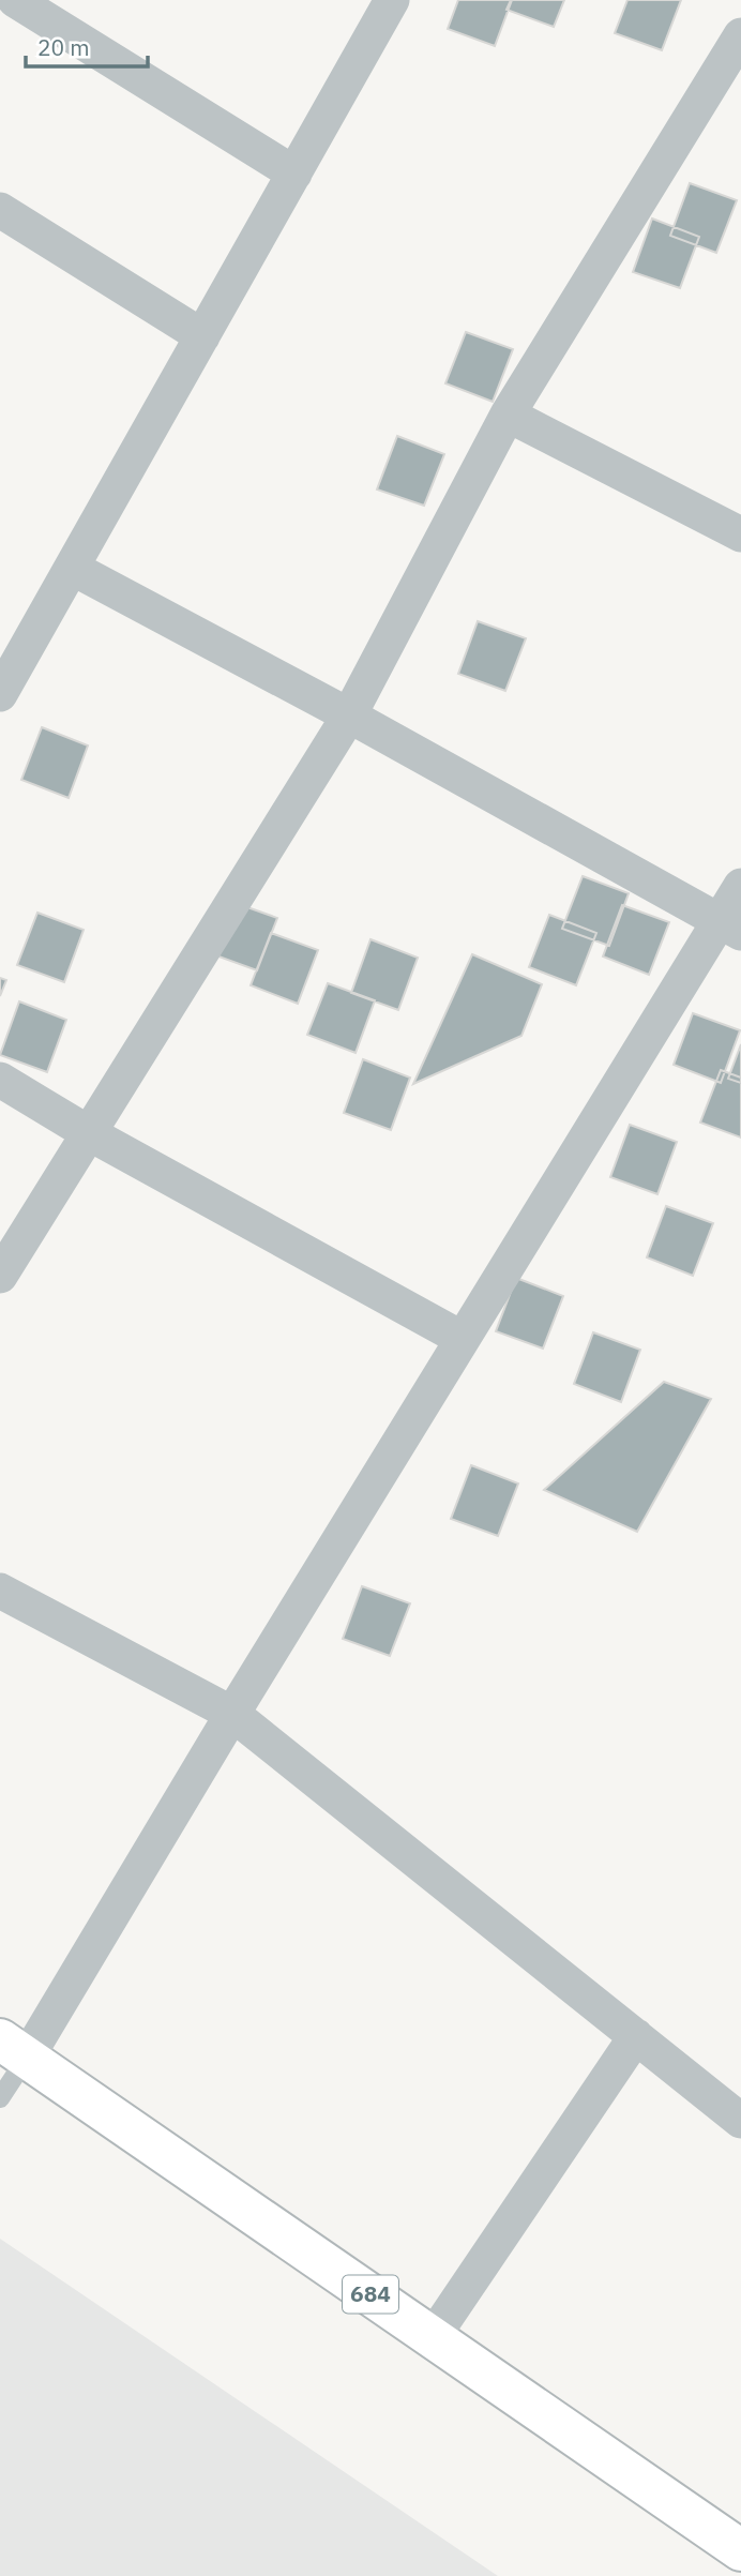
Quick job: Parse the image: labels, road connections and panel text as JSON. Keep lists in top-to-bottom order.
{
  "streets": {
    "main road": ["684"]
  },
  "scale_bar": "20 m"
}
